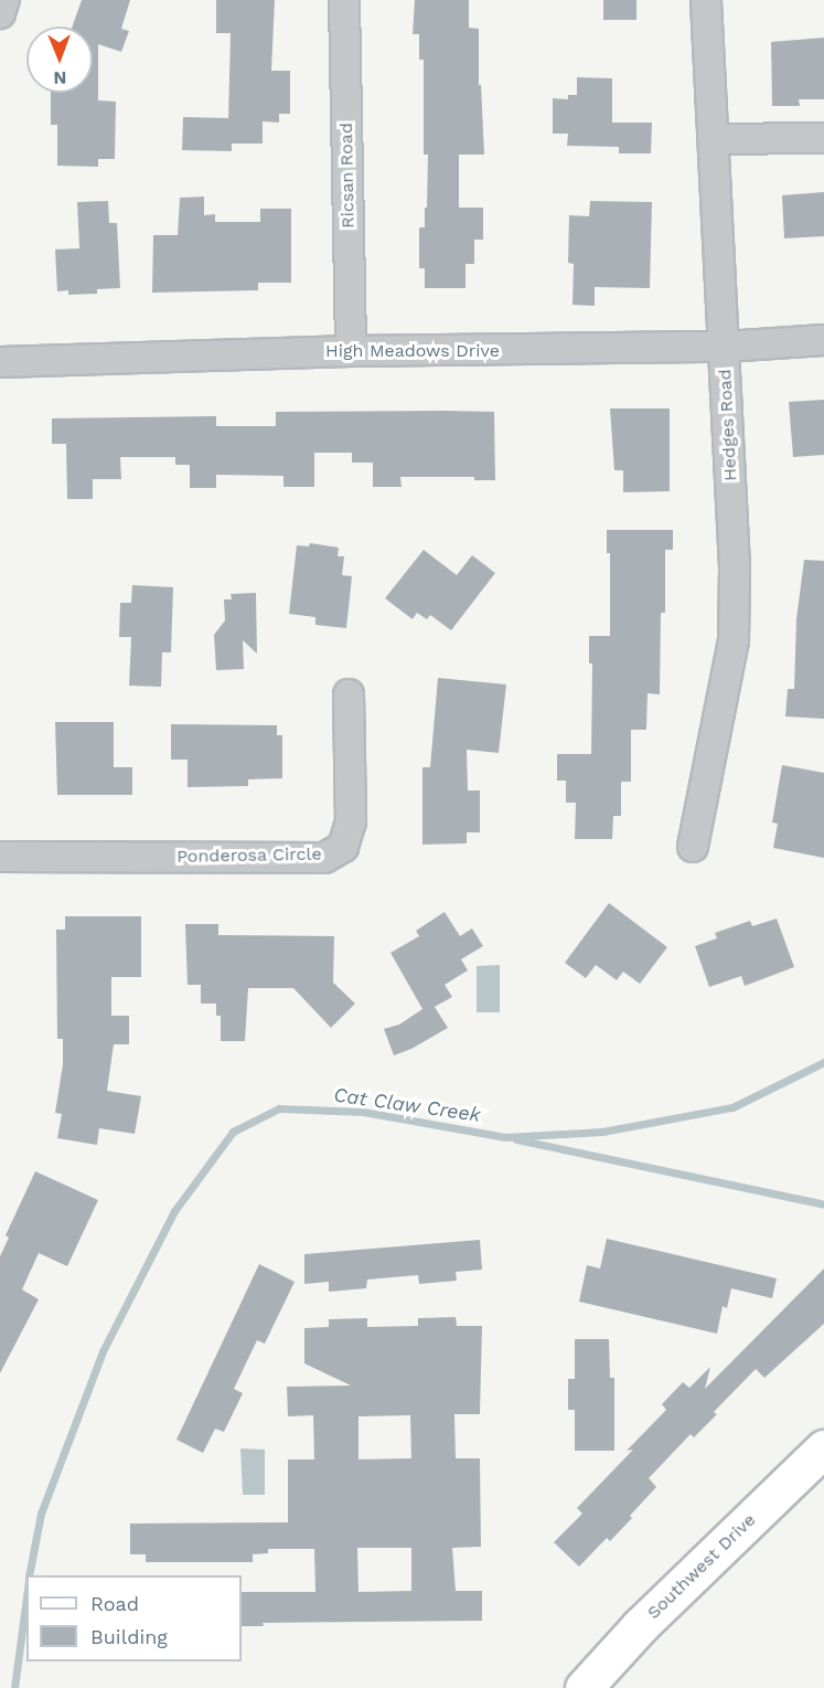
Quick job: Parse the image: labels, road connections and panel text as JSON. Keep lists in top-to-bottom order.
{
  "streets": {
    "main road": ["Southwest Drive"],
    "street": [
      "Ricsan Road",
      "High Meadows Drive",
      "Hedges Road",
      "Ponderosa Circle"
    ]
  },
  "crossings": [
    ["Ricsan Road", "High Meadows Drive"],
    ["High Meadows Drive", "Hedges Road"]
  ],
  "water": ["Cat Claw Creek"],
  "legend": ["Road", "Building"],
  "north": "bottom"
}
